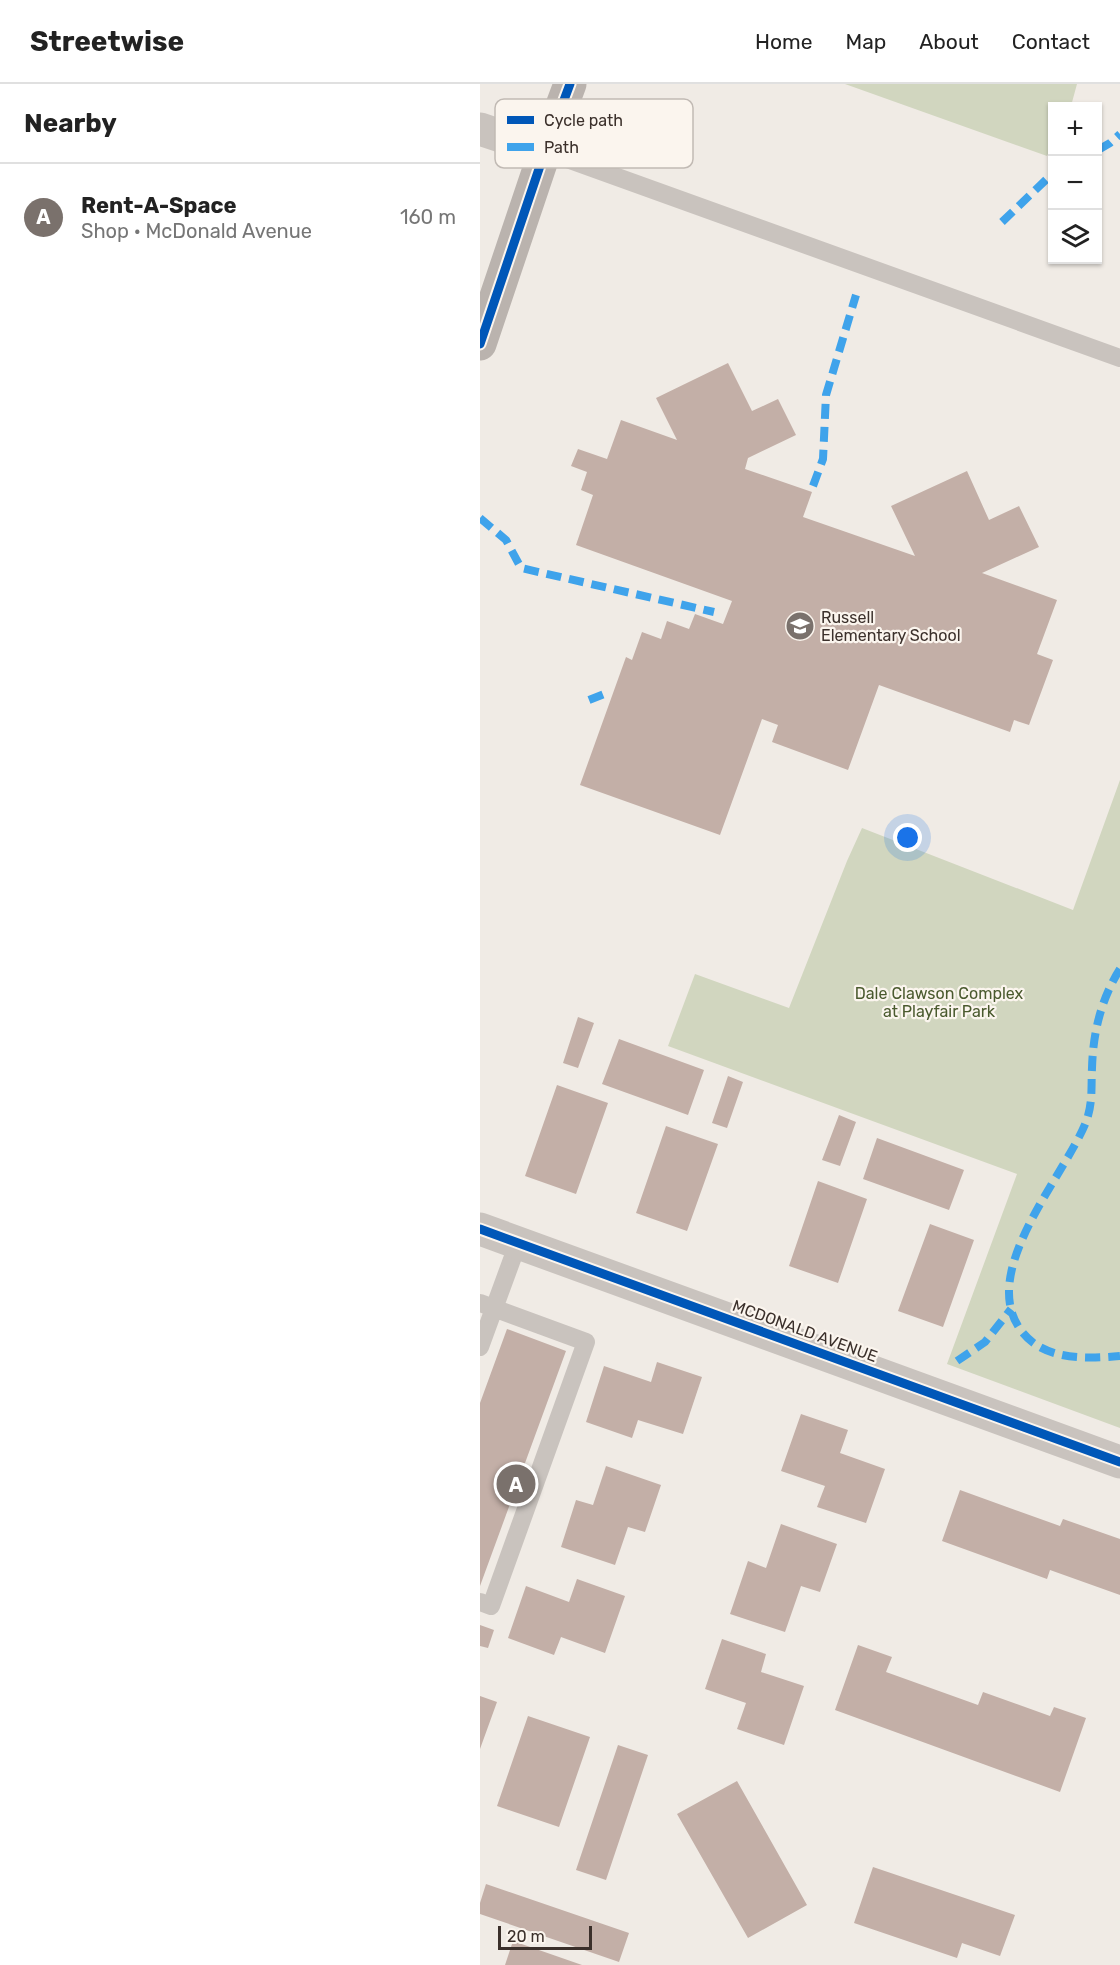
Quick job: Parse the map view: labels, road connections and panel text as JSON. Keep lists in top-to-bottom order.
{
  "streets": {
    "street": ["MCDONALD AVENUE"]
  },
  "parks": ["Dale Clawson Complex at Playfair Park"],
  "places": {
    "school or university": ["Russell Elementary School"]
  },
  "legend": ["Cycle path", "Path"],
  "scale_bar": "20 m",
  "page": {
    "header": "Streetwise",
    "nav": [
      "Home",
      "Map",
      "About",
      "Contact"
    ],
    "heading": "Nearby",
    "map_buttons": ["+", "−"],
    "list": [
      {
        "mark": "A",
        "name": "Rent-A-Space",
        "note": "Shop · McDonald Avenue",
        "value": "160 m"
      }
    ],
    "pins": "A",
    "scale": "20 m"
  }
}
